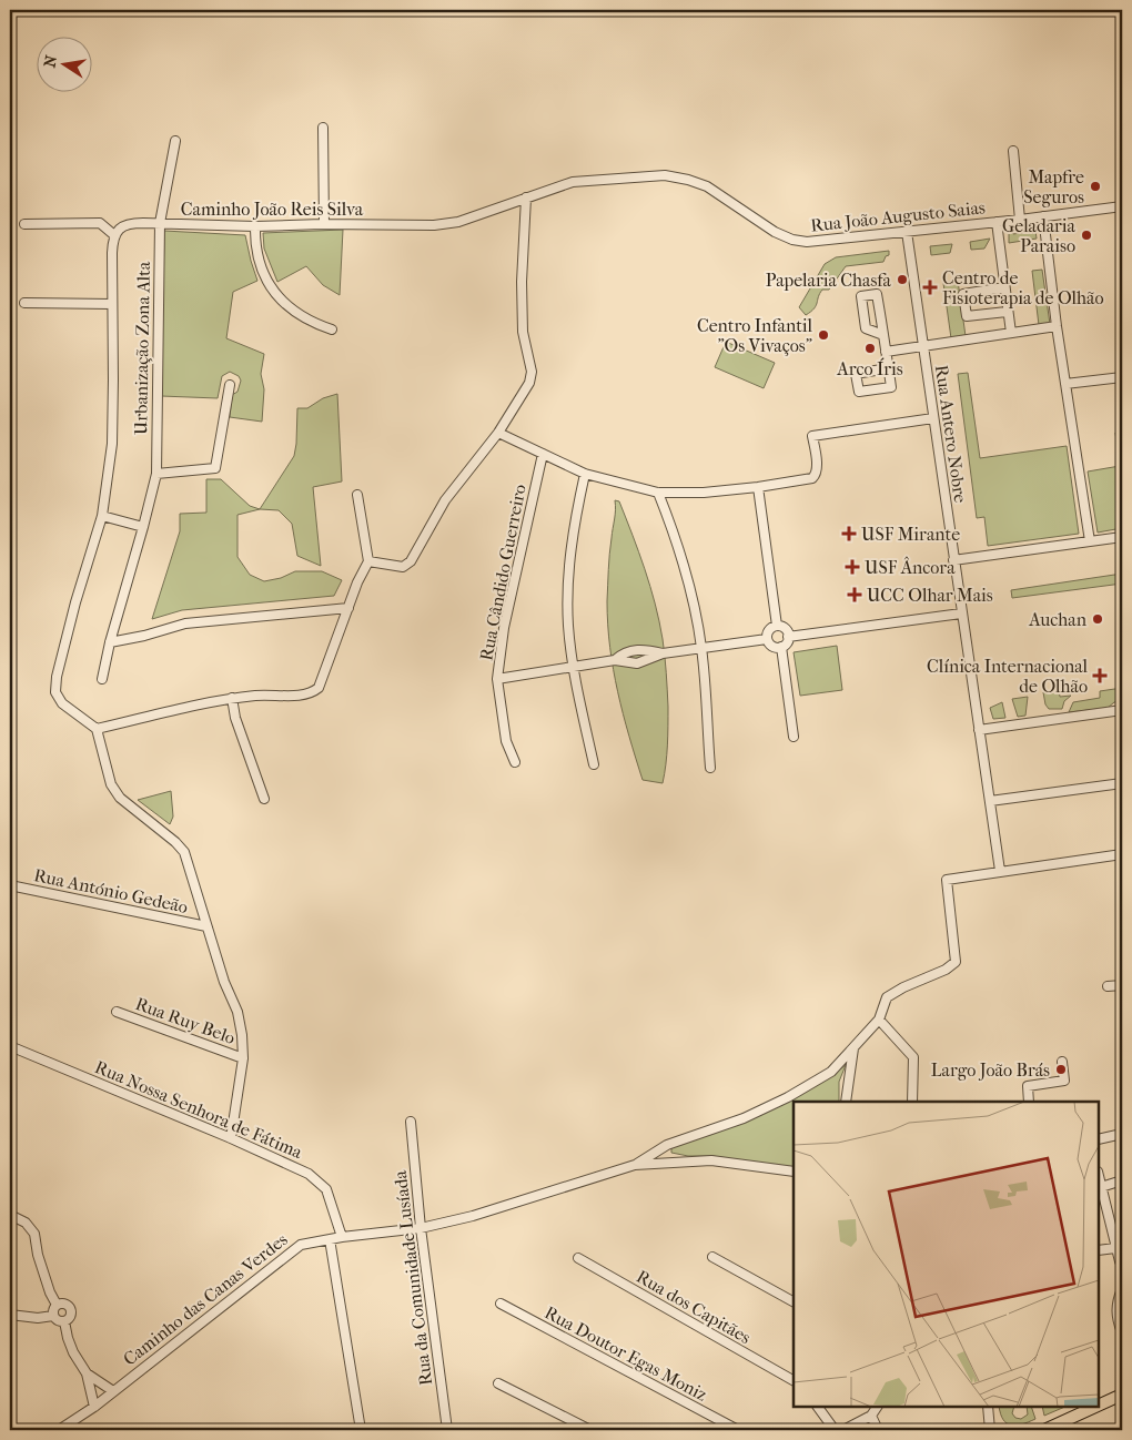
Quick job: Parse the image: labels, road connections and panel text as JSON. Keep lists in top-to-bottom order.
{
  "streets": {
    "street": [
      "Caminho João Reis Silva",
      "Rua João Augusto Saias",
      "Urbanização Zona Alta",
      "Rua Antero Nobre",
      "Rua Cândido Guerreiro",
      "Rua António Gedeão",
      "Rua Ruy Belo",
      "Rua Nossa Senhora de Fátima",
      "Rua da Comunidade Lusíada",
      "Caminho das Canas Verdes",
      "Rua dos Capitães",
      "Rua Doutor Egas Moniz"
    ]
  },
  "crossings": [
    ["Caminho João Reis Silva", "Rua João Augusto Saias"],
    ["Caminho João Reis Silva", "Urbanização Zona Alta"],
    ["Rua João Augusto Saias", "Rua Antero Nobre"],
    ["Rua Nossa Senhora de Fátima", "Caminho das Canas Verdes"],
    ["Rua da Comunidade Lusíada", "Caminho das Canas Verdes"]
  ],
  "places": {
    "other": [
      "Mapfre Seguros",
      "Geladaria Paraiso",
      "Papelaria Chasfa",
      "Centro Infantil \"Os Vivaços\"",
      "Arco Íris",
      "Auchan",
      "Largo João Brás"
    ],
    "health": [
      "Centro de Fisioterapia de Olhão",
      "USF Mirante",
      "USF Âncora",
      "UCC Olhar Mais",
      "Clínica Internacional de Olhão"
    ]
  },
  "north": "left"
}
